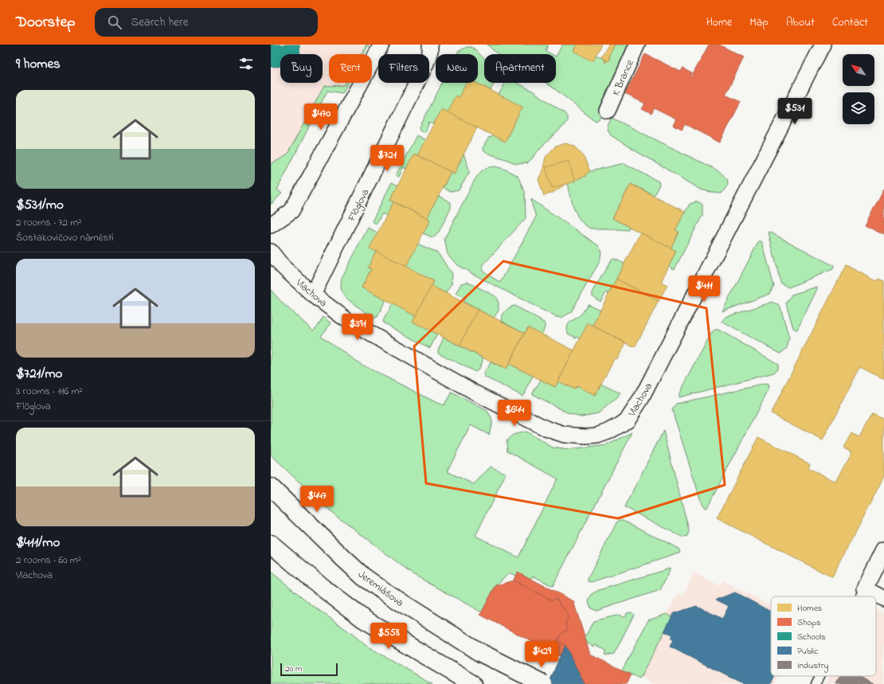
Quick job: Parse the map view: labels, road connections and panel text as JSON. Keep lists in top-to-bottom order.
{
  "streets": {
    "main road": ["Jeremiášova"],
    "street": ["K Brance", "Flöglova", "Vlachova"]
  },
  "crossings": [
    ["Flöglova", "Vlachova"]
  ],
  "legend": [
    "Homes",
    "Shops",
    "Schools",
    "Public",
    "Industry"
  ],
  "scale_bar": "20 m",
  "north": "top left",
  "page": {
    "header": "Doorstep",
    "search": "Search here",
    "nav": [
      "Home",
      "Map",
      "About",
      "Contact"
    ],
    "heading": "9 homes",
    "chip": [
      "Buy",
      "Rent",
      "Filters",
      "New",
      "Apartment"
    ],
    "list": [
      {
        "name": "$531/mo",
        "note": "2 rooms · 72 m² · Šostakovičovo náměstí"
      },
      {
        "name": "$721/mo",
        "note": "3 rooms · 116 m² · Flöglova"
      },
      {
        "name": "$411/mo",
        "note": "2 rooms · 60 m² · Vlachova"
      }
    ],
    "price": [
      "$531",
      "$470",
      "$721",
      "$411",
      "$391",
      "$644",
      "$447",
      "$558",
      "$429"
    ],
    "scale": "20 m"
  }
}
